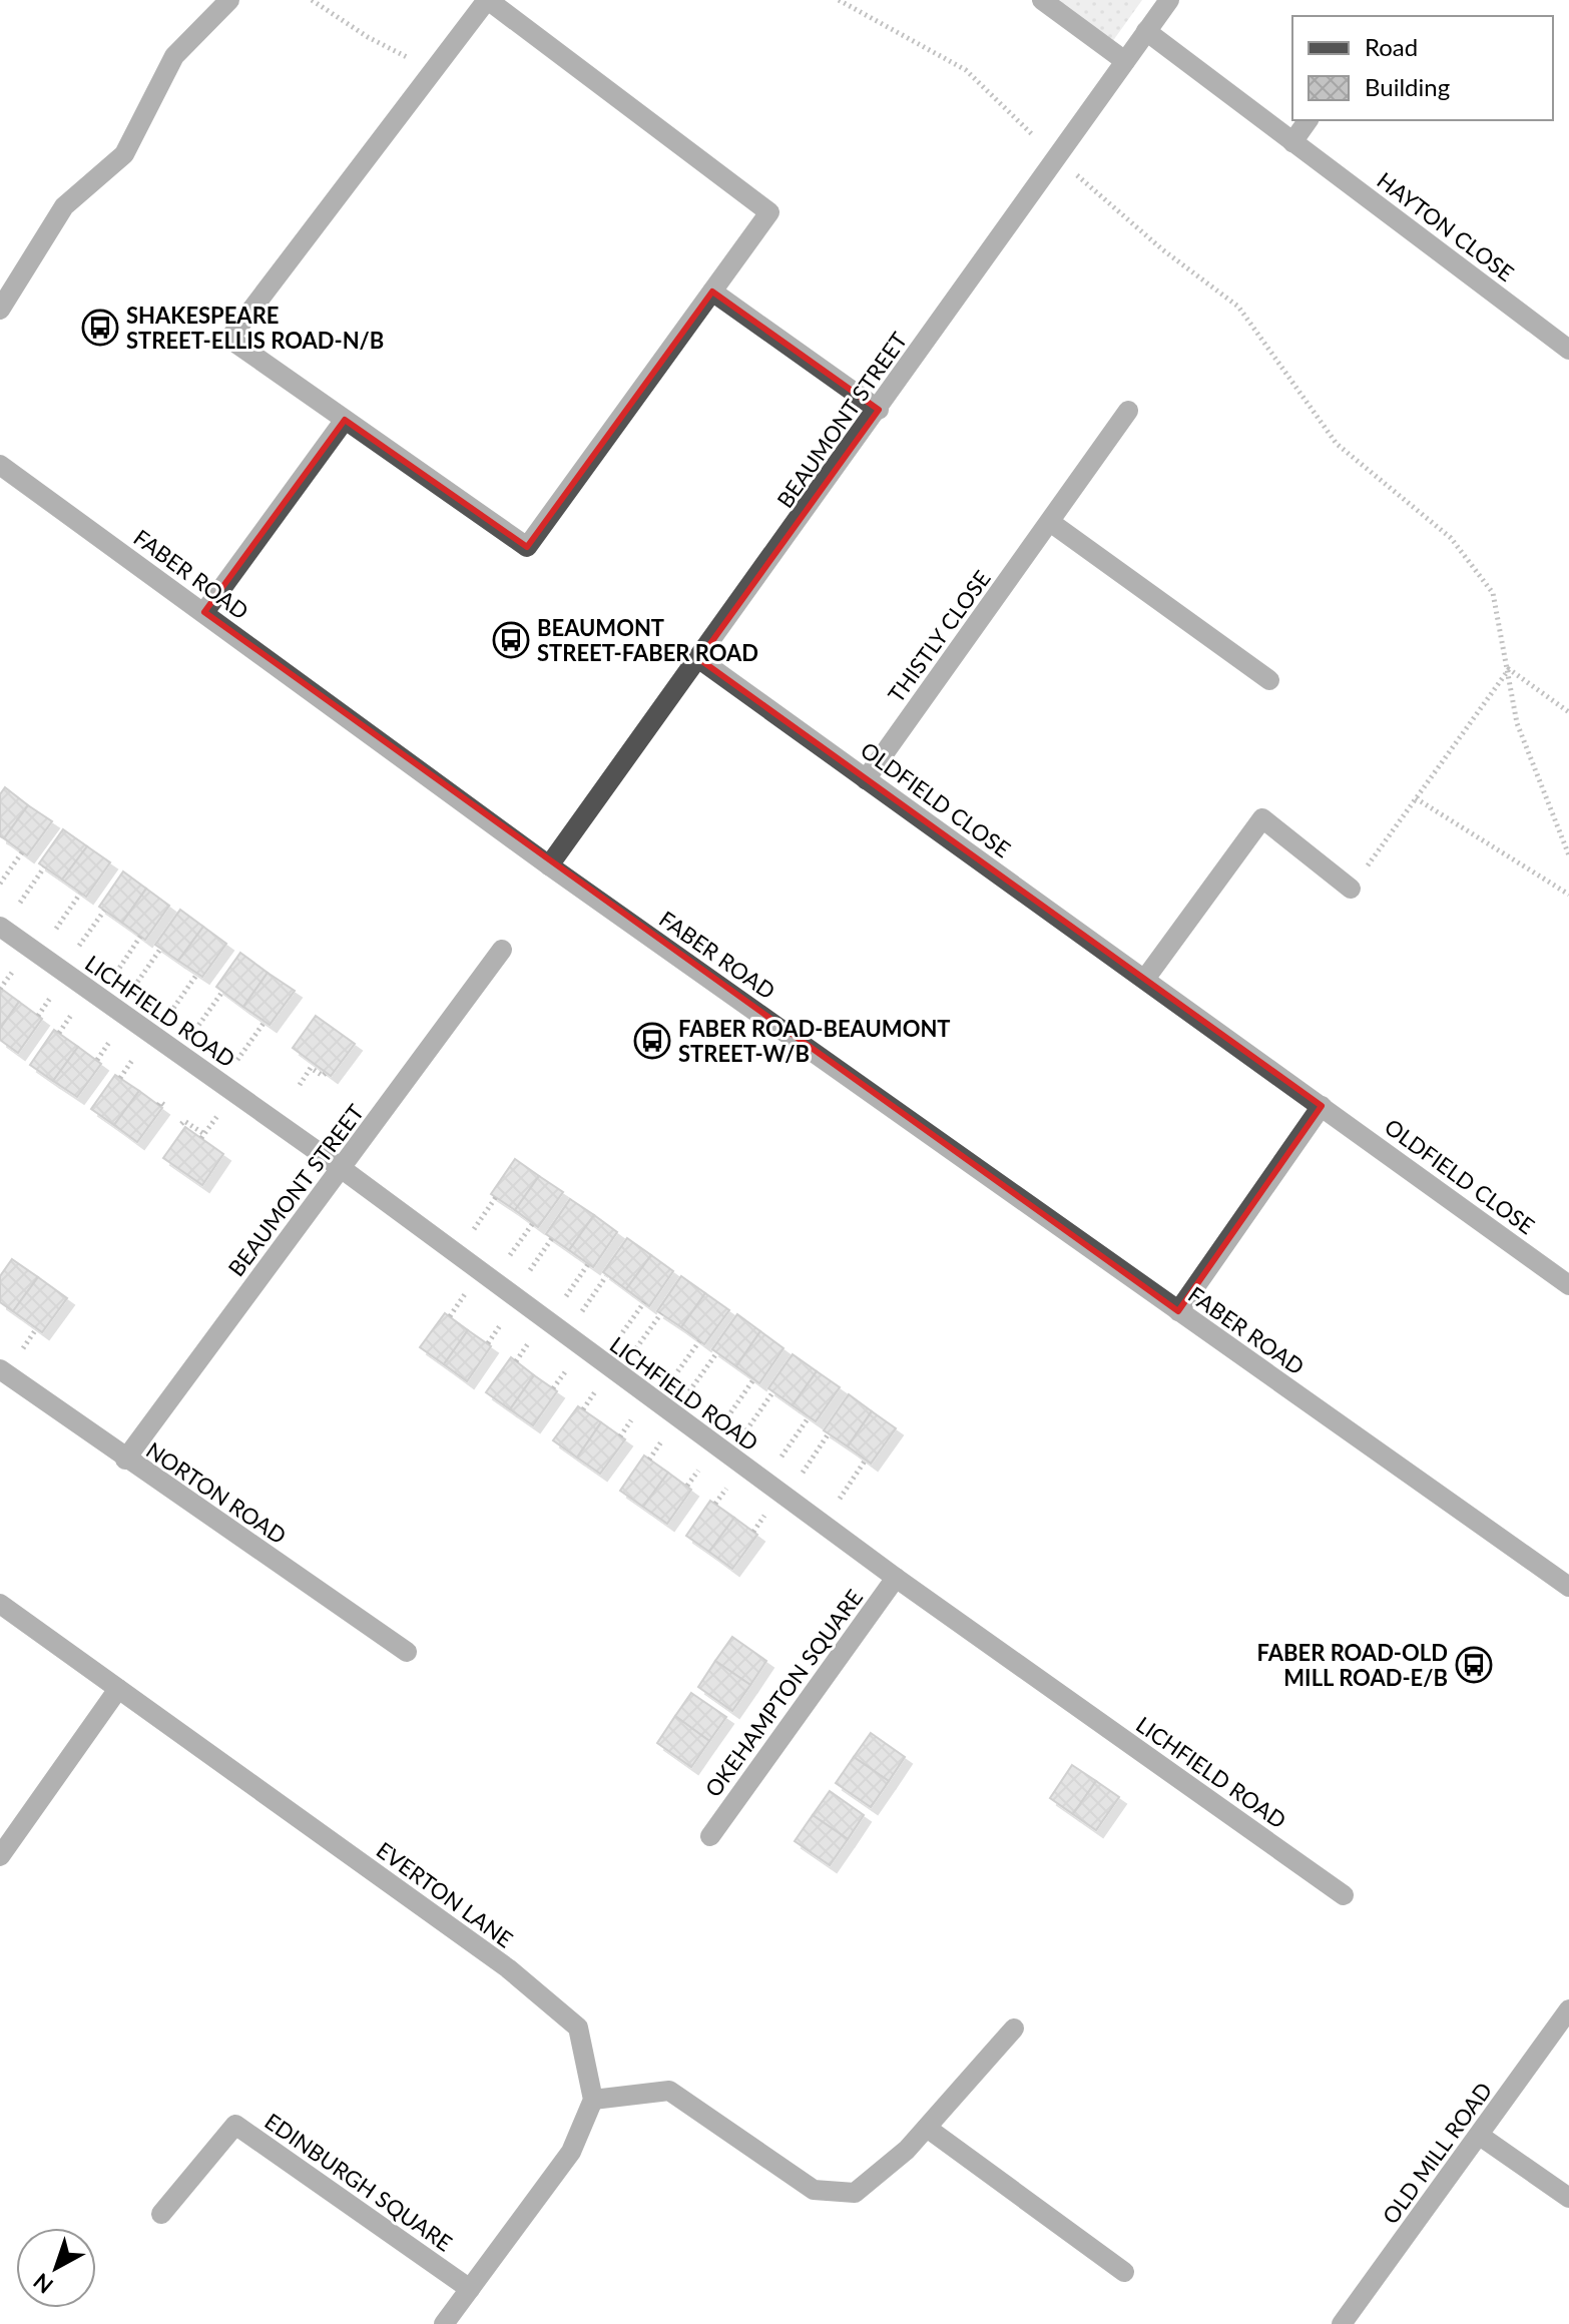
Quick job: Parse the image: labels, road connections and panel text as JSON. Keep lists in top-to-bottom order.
{
  "streets": {
    "street": [
      "HAYTON CLOSE",
      "BEAUMONT STREET",
      "FABER ROAD",
      "THISTLY CLOSE",
      "OLDFIELD CLOSE",
      "LICHFIELD ROAD",
      "NORTON ROAD",
      "OKEHAMPTON SQUARE",
      "EVERTON LANE",
      "OLD MILL ROAD",
      "EDINBURGH SQUARE"
    ]
  },
  "crossings": [
    ["HAYTON CLOSE", "BEAUMONT STREET"],
    ["BEAUMONT STREET", "FABER ROAD"],
    ["BEAUMONT STREET", "OLDFIELD CLOSE"],
    ["BEAUMONT STREET", "LICHFIELD ROAD"],
    ["BEAUMONT STREET", "NORTON ROAD"],
    ["THISTLY CLOSE", "OLDFIELD CLOSE"],
    ["LICHFIELD ROAD", "OKEHAMPTON SQUARE"]
  ],
  "places": {
    "bus stop": [
      "SHAKESPEARE STREET-ELLIS ROAD-N/B",
      "BEAUMONT STREET-FABER ROAD",
      "FABER ROAD-BEAUMONT STREET-W/B",
      "FABER ROAD-OLD MILL ROAD-E/B"
    ]
  },
  "legend": ["Road", "Building"],
  "north": "bottom left"
}
